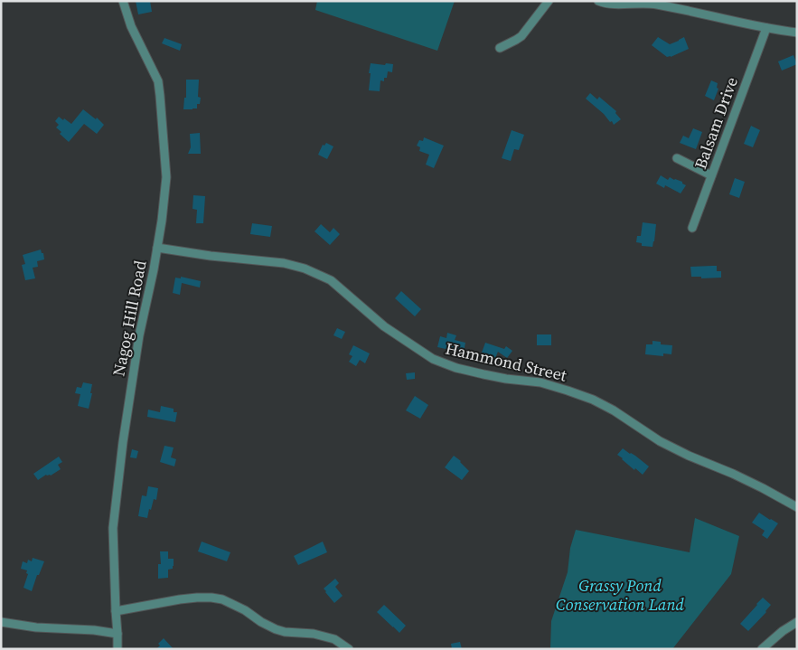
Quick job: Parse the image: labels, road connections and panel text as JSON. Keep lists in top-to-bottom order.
{
  "streets": {
    "street": ["Balsam Drive", "Nagog Hill Road", "Hammond Street"]
  },
  "crossings": [
    ["Nagog Hill Road", "Hammond Street"]
  ],
  "parks": ["Grassy Pond Conservation Land"]
}
